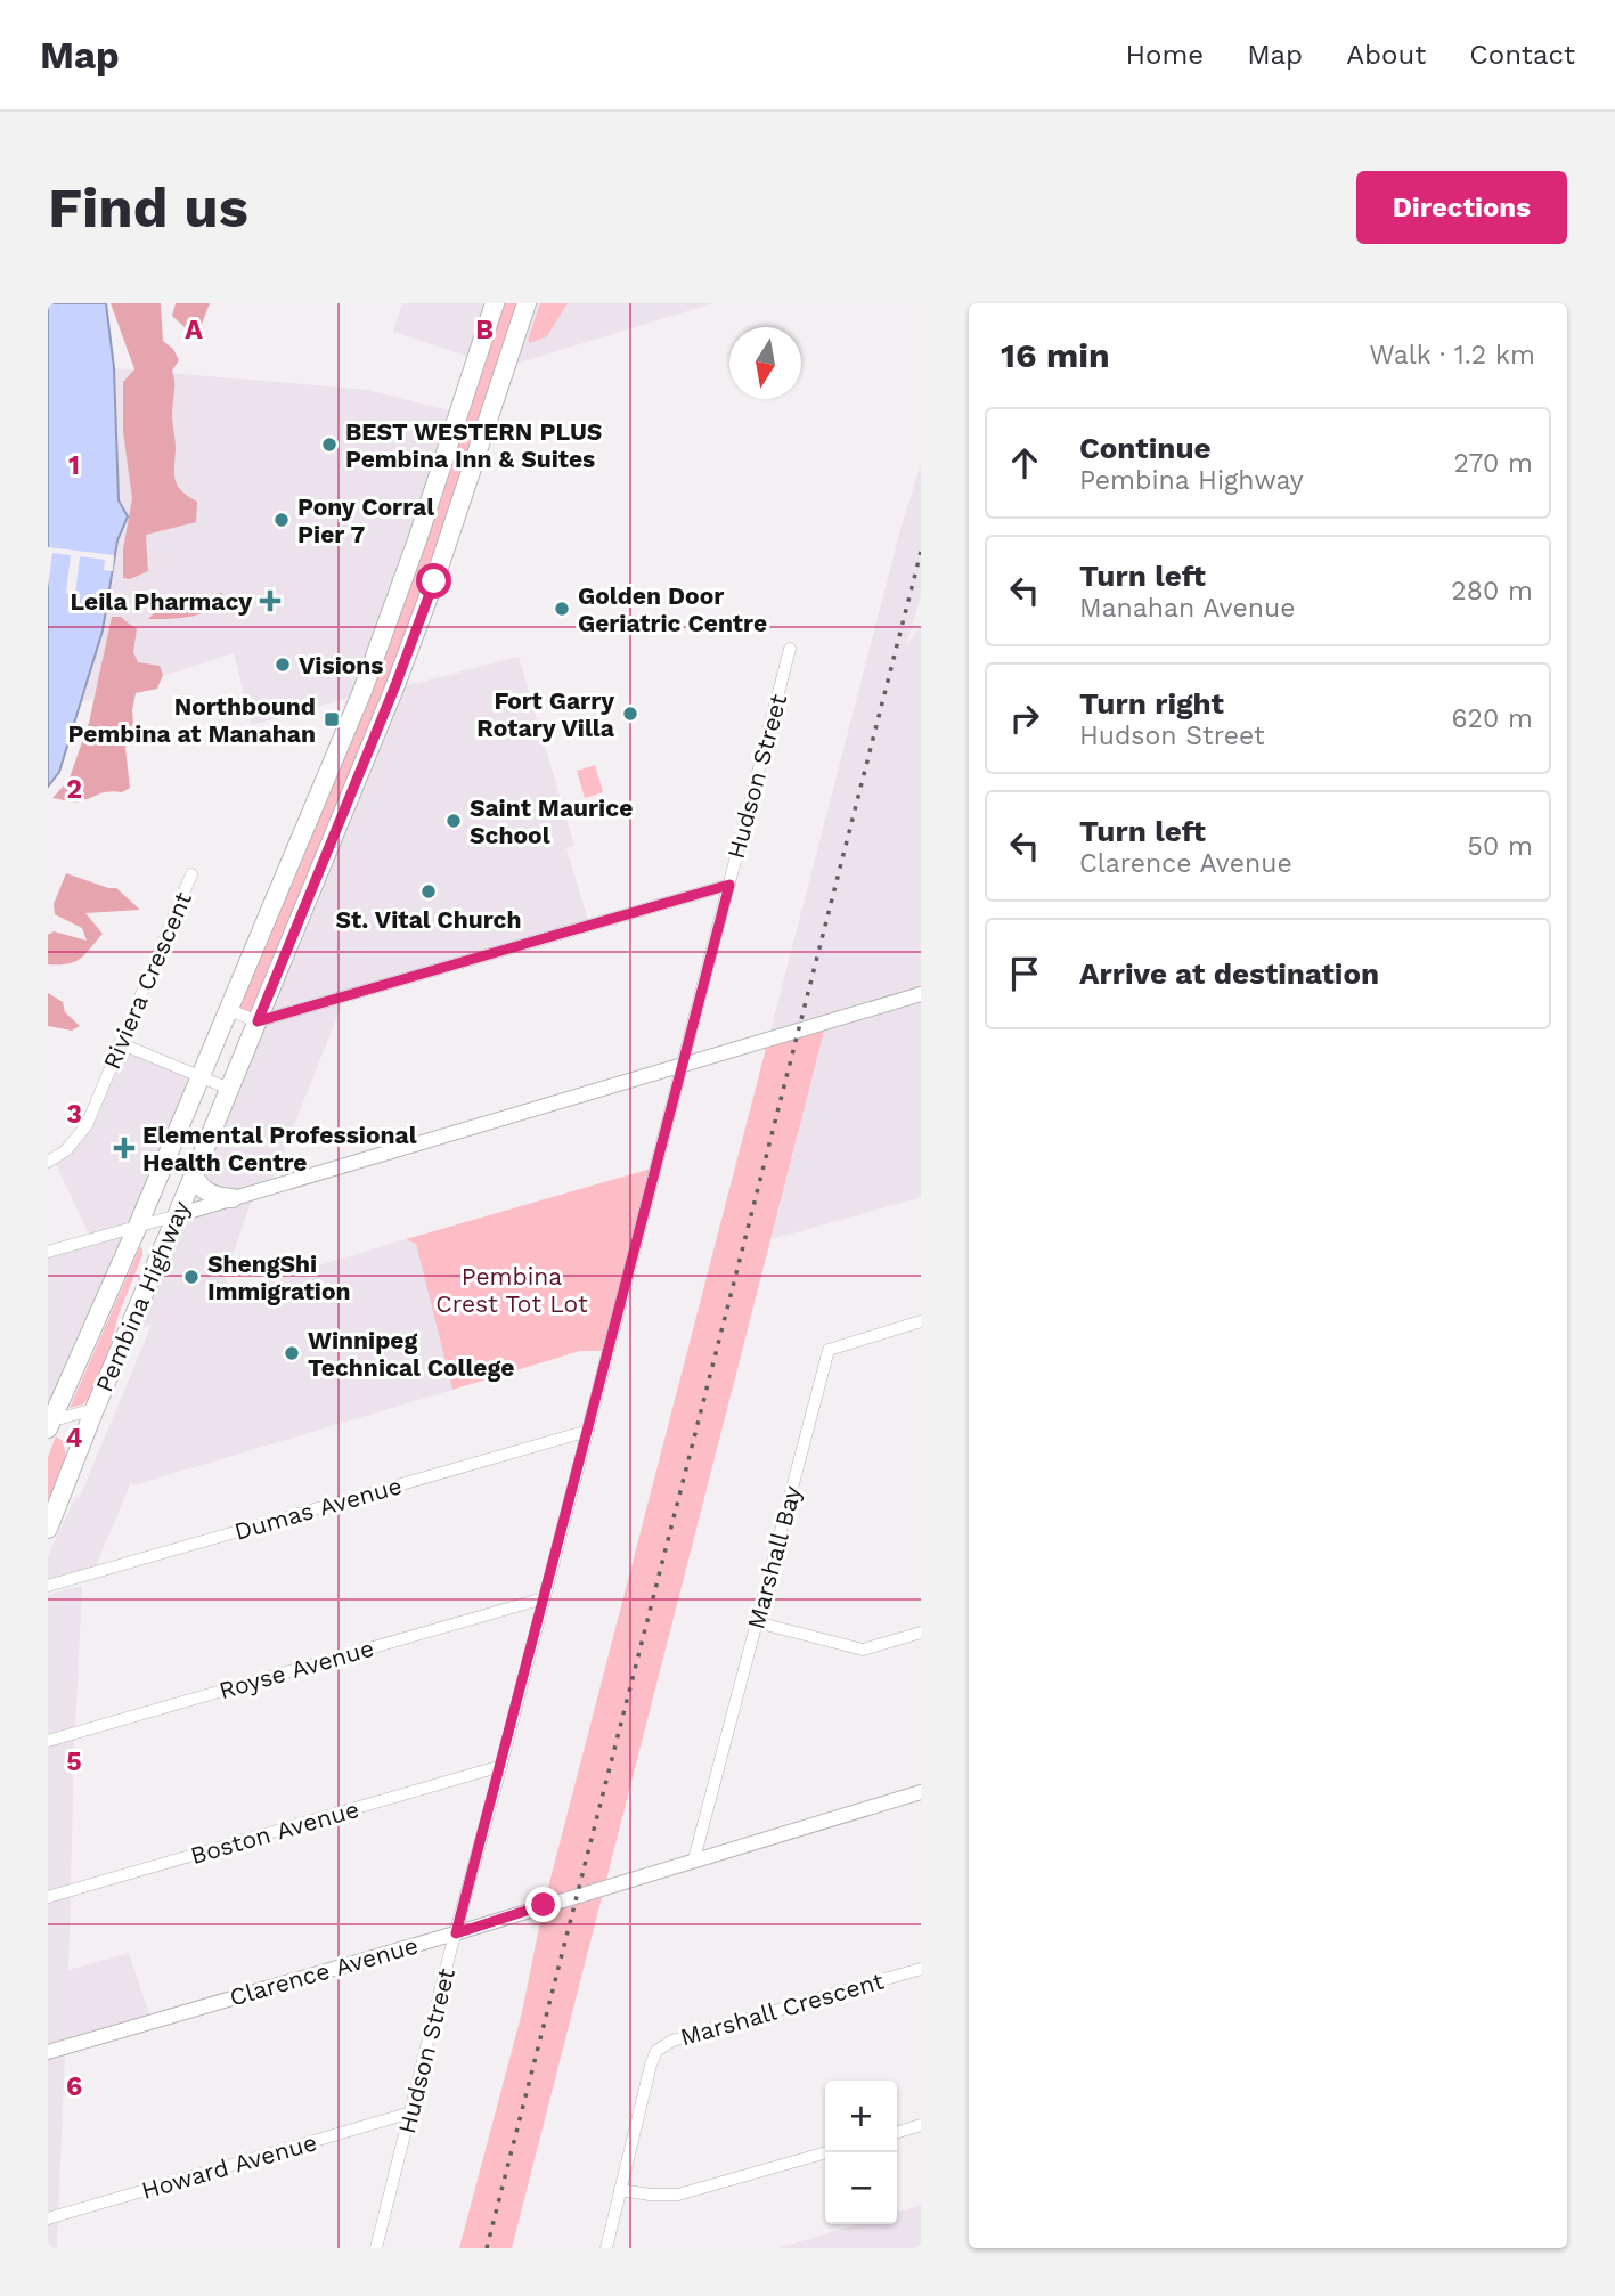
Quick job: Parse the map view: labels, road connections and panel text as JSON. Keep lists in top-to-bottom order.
{
  "streets": {
    "main road": ["Pembina Highway"],
    "street": [
      "Hudson Street",
      "Riviera Crescent",
      "Dumas Avenue",
      "Marshall Bay",
      "Royse Avenue",
      "Boston Avenue",
      "Clarence Avenue",
      "Marshall Crescent",
      "Howard Avenue"
    ]
  },
  "crossings": [
    ["Hudson Street", "Dumas Avenue"],
    ["Hudson Street", "Royse Avenue"],
    ["Hudson Street", "Boston Avenue"],
    ["Hudson Street", "Clarence Avenue"],
    ["Hudson Street", "Howard Avenue"],
    ["Marshall Bay", "Clarence Avenue"]
  ],
  "parks": ["Pembina Crest Tot Lot"],
  "places": {
    "other": [
      "BEST WESTERN PLUS Pembina Inn & Suites",
      "Pony Corral Pier 7",
      "Golden Door Geriatric Centre",
      "Visions",
      "Fort Garry Rotary Villa",
      "Saint Maurice School",
      "St. Vital Church",
      "ShengShi Immigration",
      "Winnipeg Technical College"
    ],
    "health": ["Leila Pharmacy", "Elemental Professional Health Centre"],
    "transit": ["Northbound Pembina at Manahan"]
  },
  "north": "bottom",
  "page": {
    "header": "Map",
    "nav": [
      "Home",
      "Map",
      "About",
      "Contact"
    ],
    "buttons": "Directions",
    "title": "Find us",
    "heading": ["16 min", "Walk · 1.2 km"],
    "list": [
      ["Continue", "Pembina Highway", "270 m"],
      ["Turn left", "Manahan Avenue", "280 m"],
      ["Turn right", "Hudson Street", "620 m"],
      ["Turn left", "Clarence Avenue", "50 m"],
      "Arrive at destination"
    ],
    "map_buttons": ["+", "−"]
  },
  "grid": {
    "columns": ["A", "B"],
    "rows": [
      "1",
      "2",
      "3",
      "4",
      "5",
      "6"
    ]
  }
}
